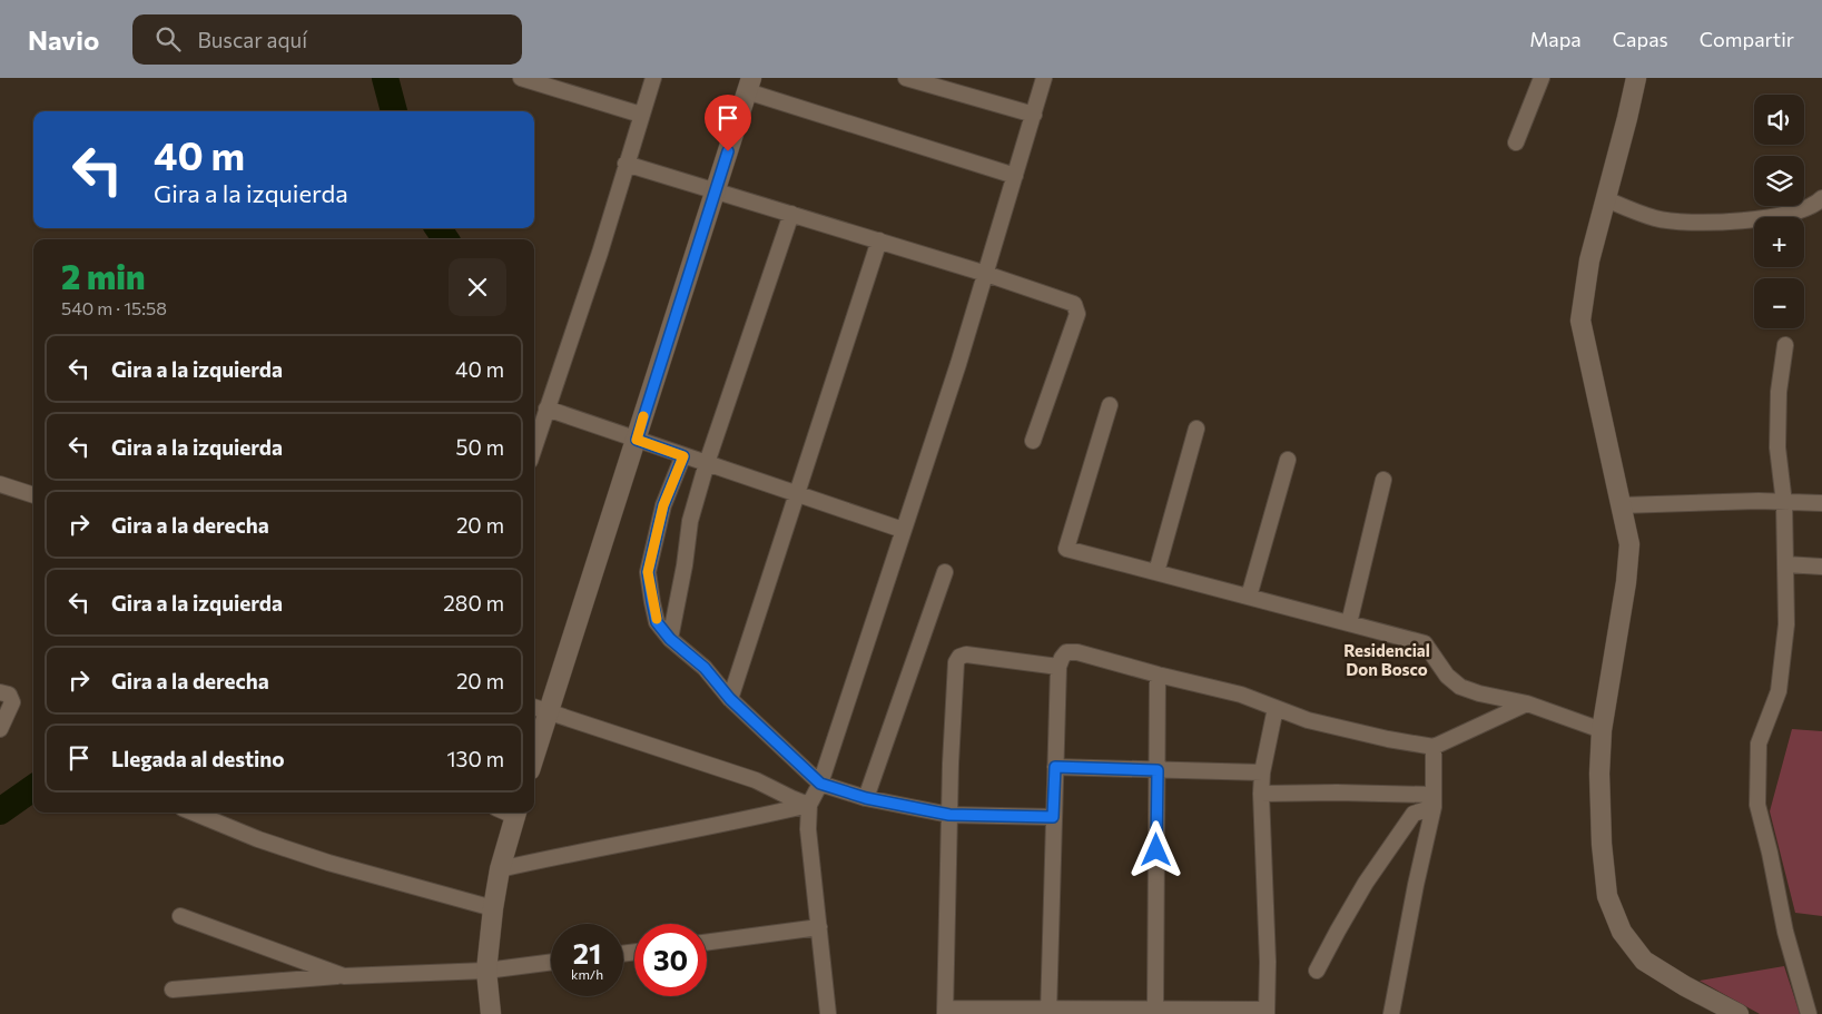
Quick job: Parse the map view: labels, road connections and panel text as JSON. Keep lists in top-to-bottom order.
{
  "districts": ["Residencial Don Bosco"],
  "page": {
    "header": "Navio",
    "search": "Buscar aquí",
    "nav": ["Mapa", "Capas", "Compartir"],
    "map_buttons": ["+", "−"],
    "turn": ["40 m", "Gira a la izquierda"],
    "heading": ["2 min", "540 m · 15:58"],
    "list": [
      {
        "name": "Gira a la izquierda",
        "value": "40 m"
      },
      {
        "name": "Gira a la izquierda",
        "value": "50 m"
      },
      {
        "name": "Gira a la derecha",
        "value": "20 m"
      },
      {
        "name": "Gira a la izquierda",
        "value": "280 m"
      },
      {
        "name": "Gira a la derecha",
        "value": "20 m"
      },
      {
        "name": "Llegada al destino",
        "value": "130 m"
      }
    ],
    "speed": "21 km/h",
    "limit": "30"
  }
}
